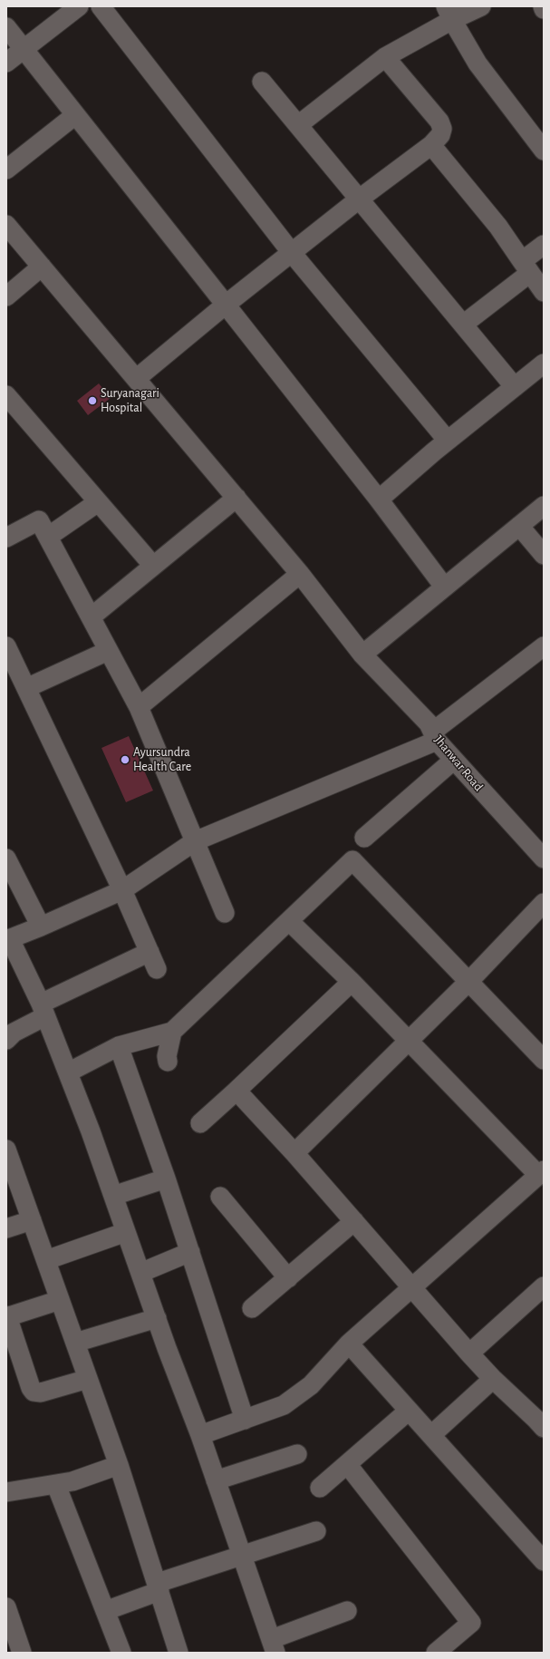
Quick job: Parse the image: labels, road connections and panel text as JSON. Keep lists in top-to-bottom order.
{
  "streets": {
    "street": ["Jhanwar Road"]
  },
  "places": ["Suryanagari Hospital", "Ayursundra Health Care"]
}
